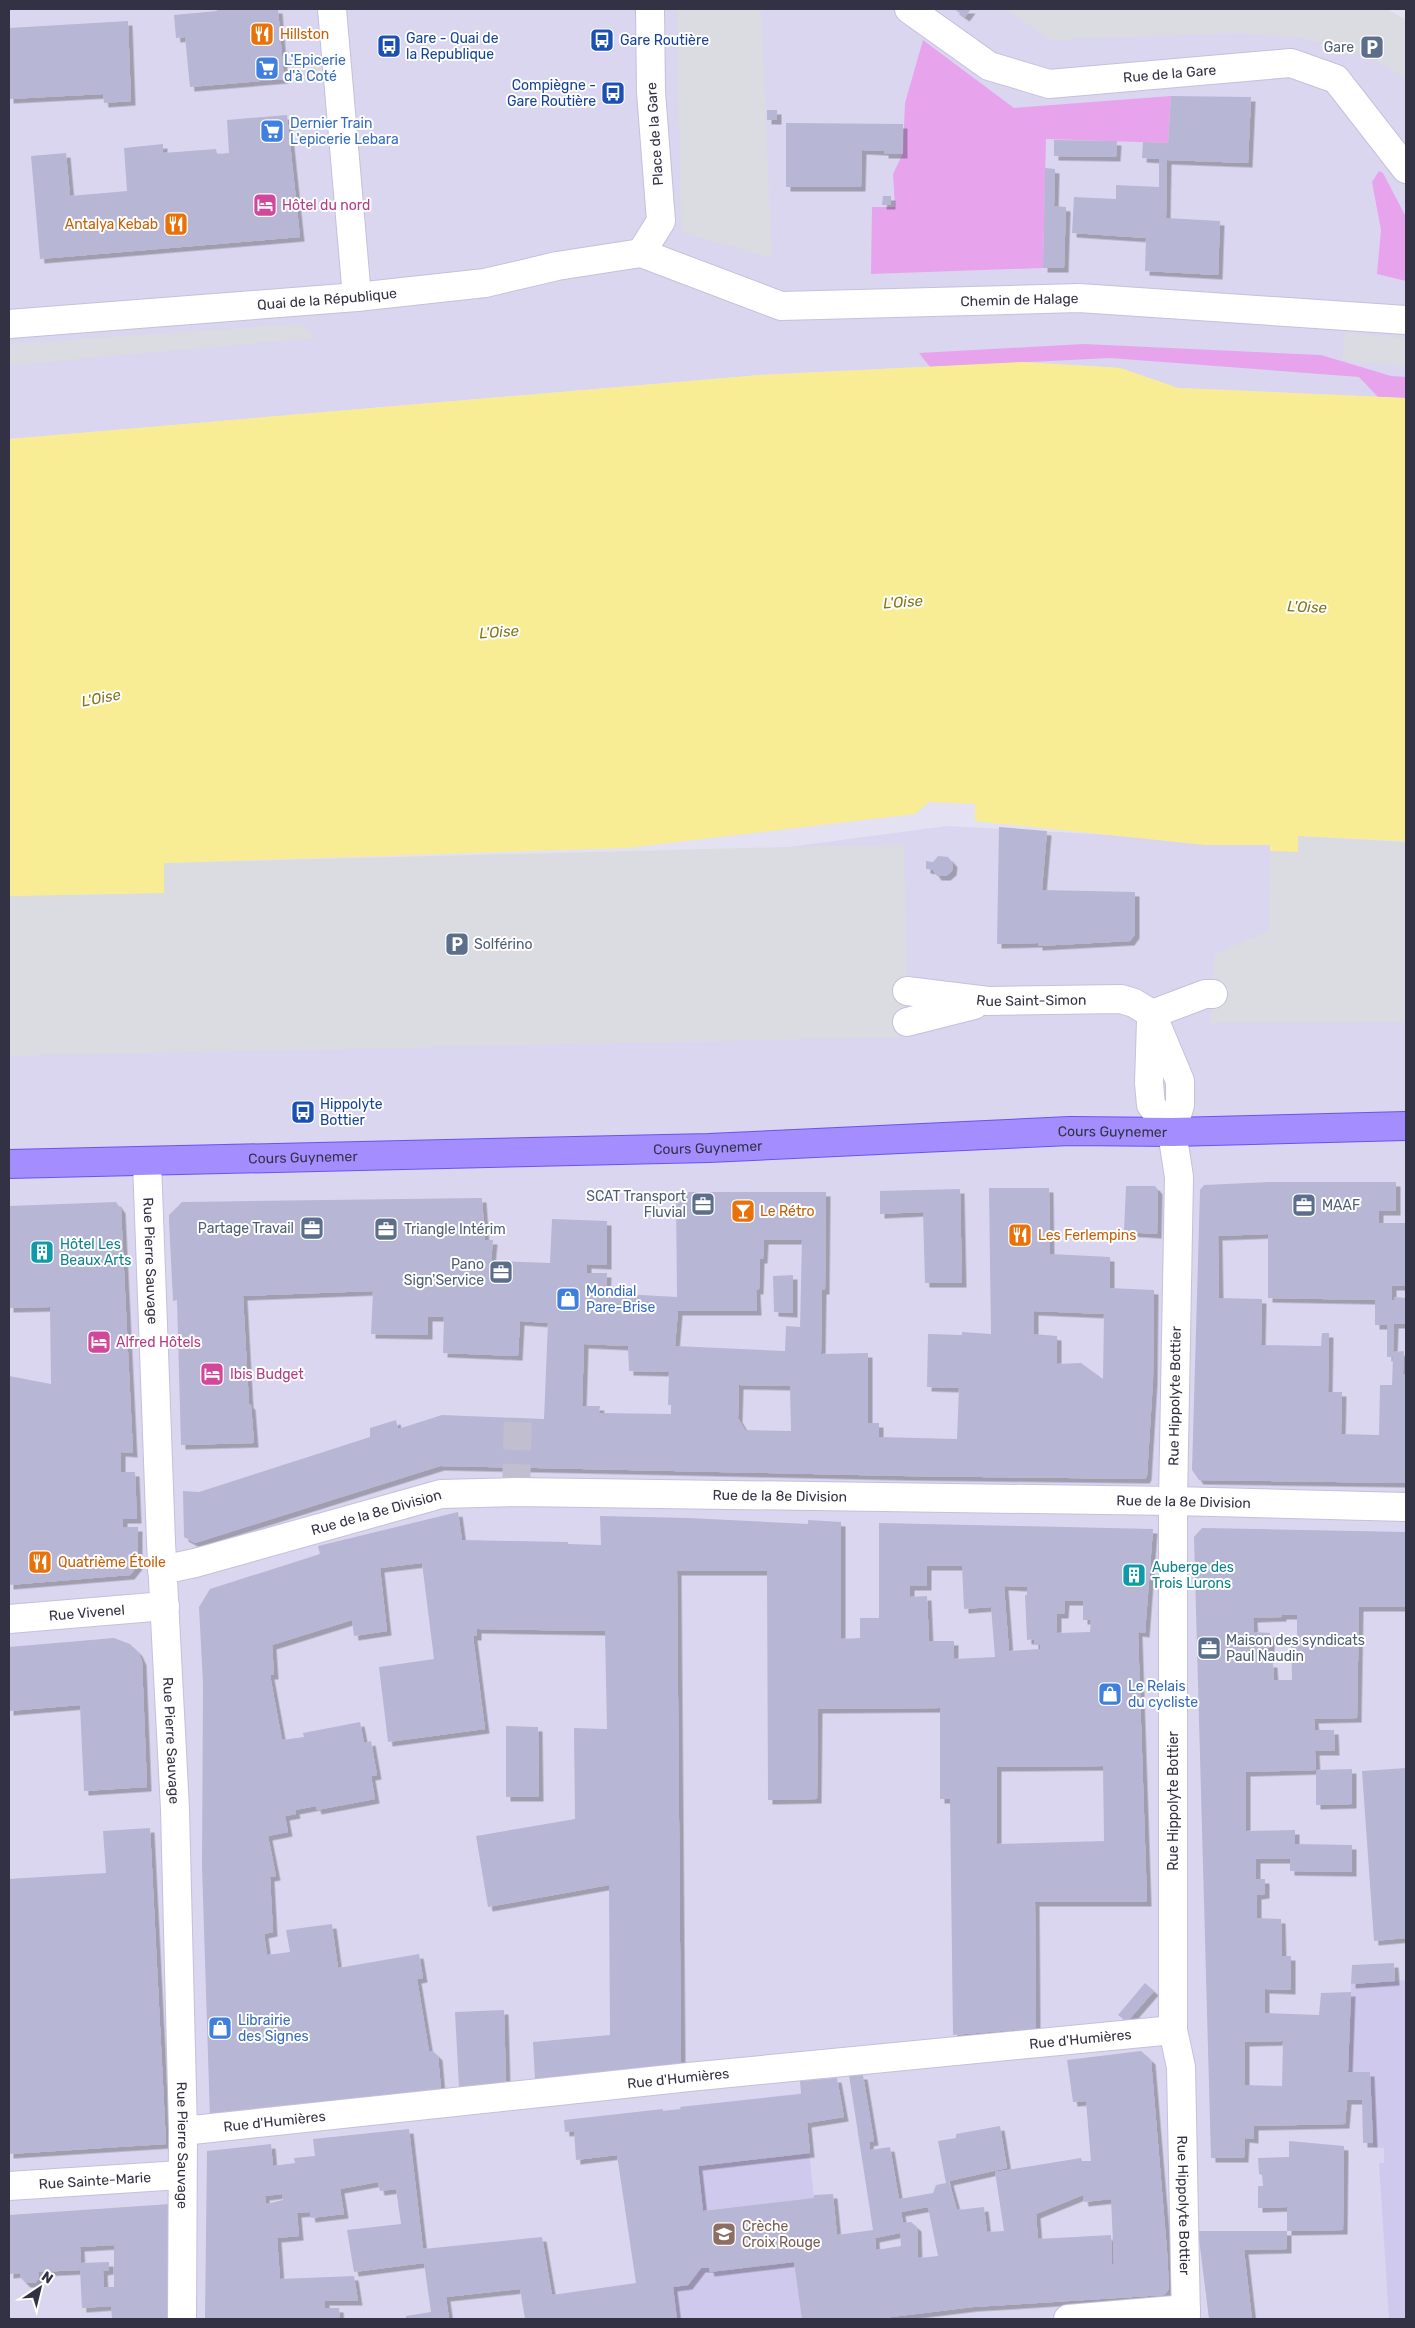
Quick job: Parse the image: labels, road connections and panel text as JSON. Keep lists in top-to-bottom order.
{
  "streets": {
    "main road": ["Cours Guynemer"],
    "street": [
      "Rue de la Gare",
      "Place de la Gare",
      "Quai de la République",
      "Chemin de Halage",
      "Rue Saint-Simon",
      "Rue Pierre Sauvage",
      "Rue Hippolyte Bottier",
      "Rue de la 8e Division",
      "Rue Vivenel",
      "Rue d'Humières",
      "Rue Sainte-Marie"
    ]
  },
  "crossings": [
    ["Place de la Gare", "Quai de la République"],
    ["Place de la Gare", "Chemin de Halage"],
    ["Quai de la République", "Chemin de Halage"],
    ["Cours Guynemer", "Rue Pierre Sauvage"],
    ["Cours Guynemer", "Rue Hippolyte Bottier"],
    ["Rue Pierre Sauvage", "Rue de la 8e Division"],
    ["Rue Pierre Sauvage", "Rue Vivenel"],
    ["Rue Pierre Sauvage", "Rue d'Humières"],
    ["Rue Pierre Sauvage", "Rue Sainte-Marie"],
    ["Rue Hippolyte Bottier", "Rue de la 8e Division"],
    ["Rue Hippolyte Bottier", "Rue d'Humières"]
  ],
  "water": ["L'Oise"],
  "places": {
    "restaurant": [
      "Hillston",
      "Antalya Kebab",
      "Les Ferlempins",
      "Quatrième Étoile"
    ],
    "bus stop": [
      "Gare Routière",
      "Gare - Quai de la Republique",
      "Compiègne - Gare Routière",
      "Hippolyte Bottier"
    ],
    "parking": ["Gare", "Solférino"],
    "supermarket": ["L'Epicerie d'à Coté", "Dernier Train L'epicerie Lebara"],
    "hotel": ["Hôtel du nord", "Alfred Hôtels", "Ibis Budget"],
    "office": [
      "SCAT Transport Fluvial",
      "MAAF",
      "Partage Travail",
      "Triangle Intérim",
      "Pano Sign'Service",
      "Maison des syndicats Paul Naudin"
    ],
    "bar": ["Le Rétro"],
    "building": ["Hôtel Les Beaux Arts", "Auberge des Trois Lurons"],
    "shop": ["Mondial Pare-Brise", "Le Relais du cycliste", "Librairie des Signes"],
    "school or university": ["Crèche Croix Rouge"]
  },
  "north": "top right"
}
